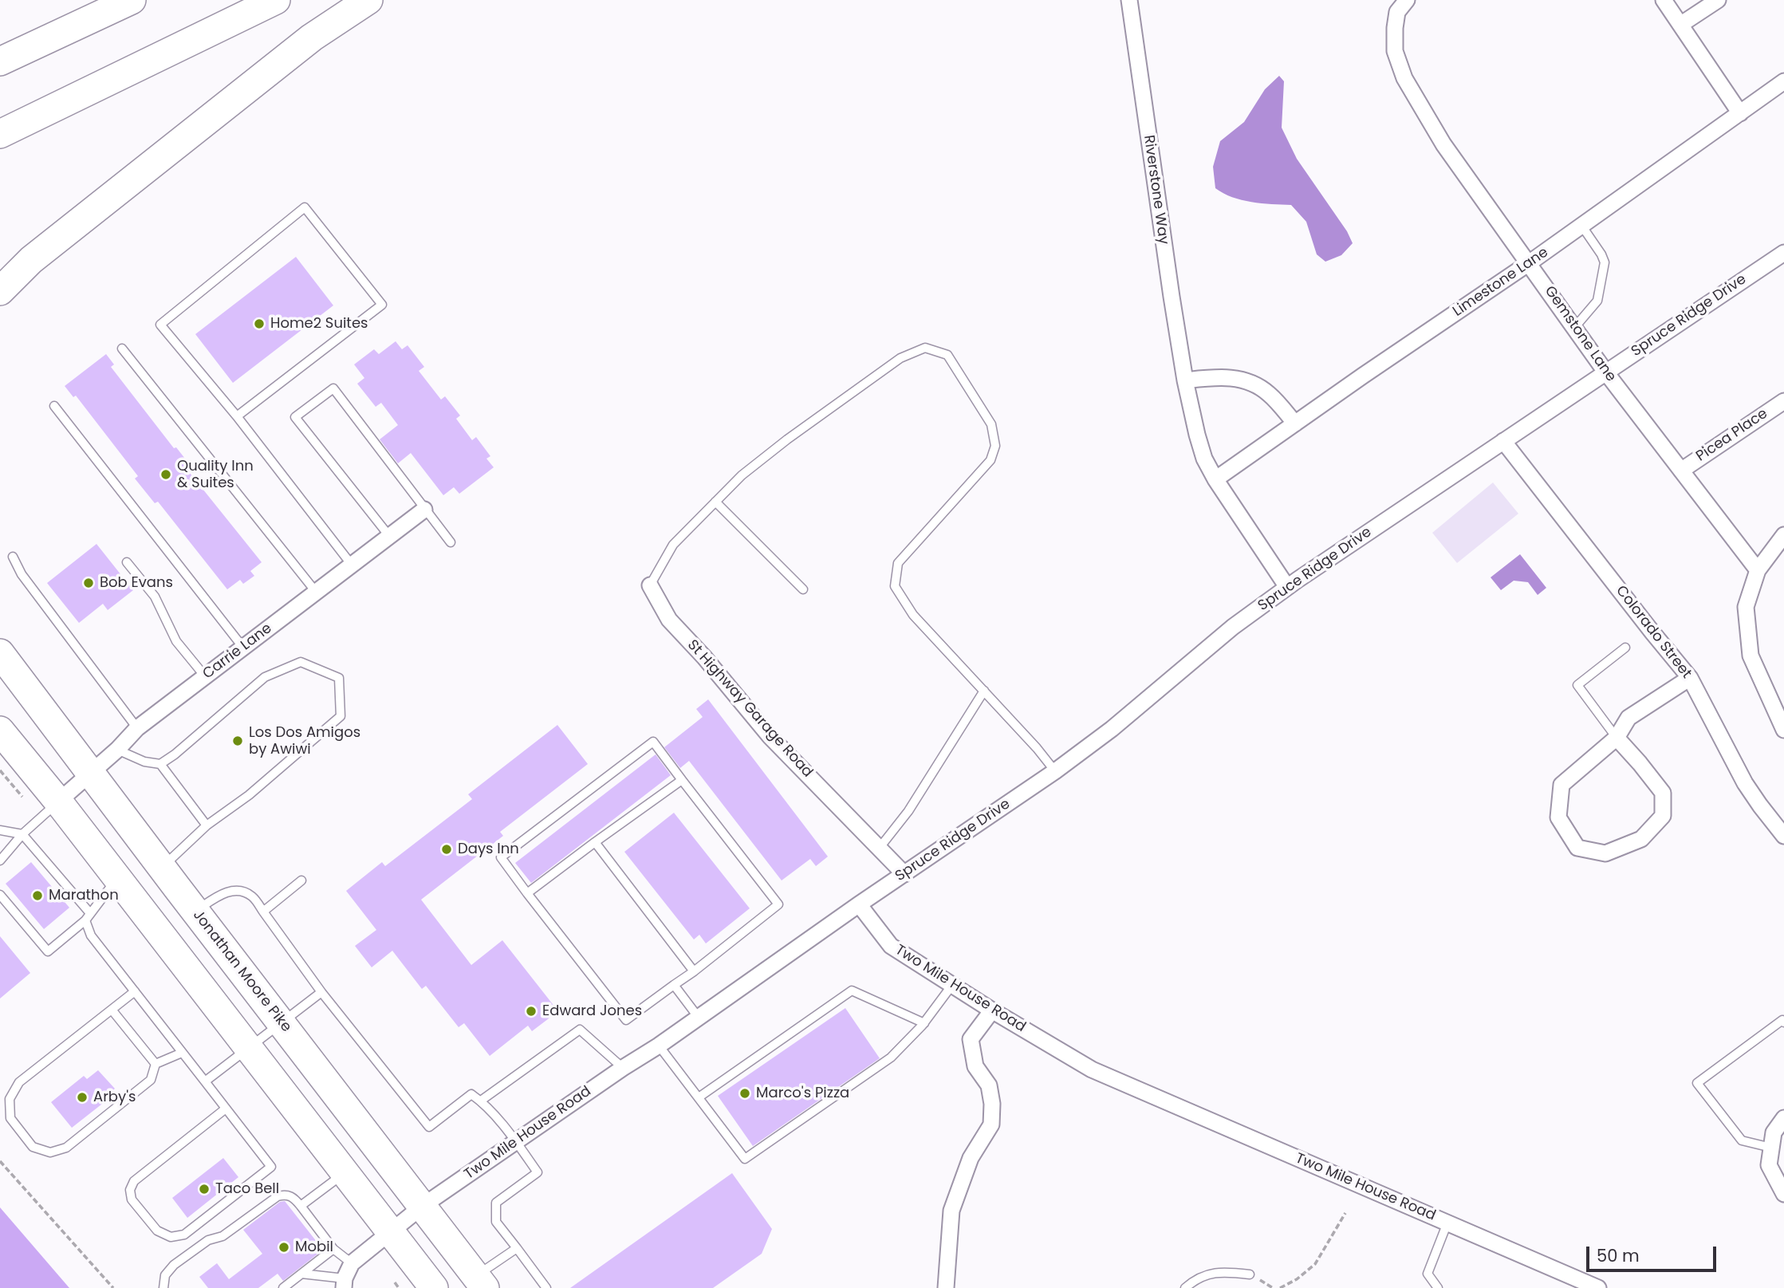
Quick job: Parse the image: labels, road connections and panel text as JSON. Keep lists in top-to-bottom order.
{
  "streets": {
    "highway": ["Jonathan Moore Pike"],
    "street": [
      "Riverstone Way",
      "Limestone Lane",
      "Spruce Ridge Drive",
      "Gemstone Lane",
      "Picea Place",
      "Colorado Street",
      "Carrie Lane",
      "St Highway Garage Road",
      "Two Mile House Road"
    ]
  },
  "crossings": [
    ["Riverstone Way", "Limestone Lane"],
    ["Riverstone Way", "Spruce Ridge Drive"],
    ["Limestone Lane", "Gemstone Lane"],
    ["Spruce Ridge Drive", "Gemstone Lane"],
    ["Spruce Ridge Drive", "Colorado Street"],
    ["Spruce Ridge Drive", "St Highway Garage Road"],
    ["Spruce Ridge Drive", "Two Mile House Road"],
    ["Gemstone Lane", "Picea Place"],
    ["Carrie Lane", "Jonathan Moore Pike"],
    ["Jonathan Moore Pike", "Two Mile House Road"]
  ],
  "places": [
    "Home2 Suites",
    "Quality Inn & Suites",
    "Bob Evans",
    "Los Dos Amigos by Awiwi",
    "Days Inn",
    "Marathon",
    "Edward Jones",
    "Marco's Pizza",
    "Arby's",
    "Taco Bell",
    "Mobil"
  ],
  "scale_bar": "50 m"
}
